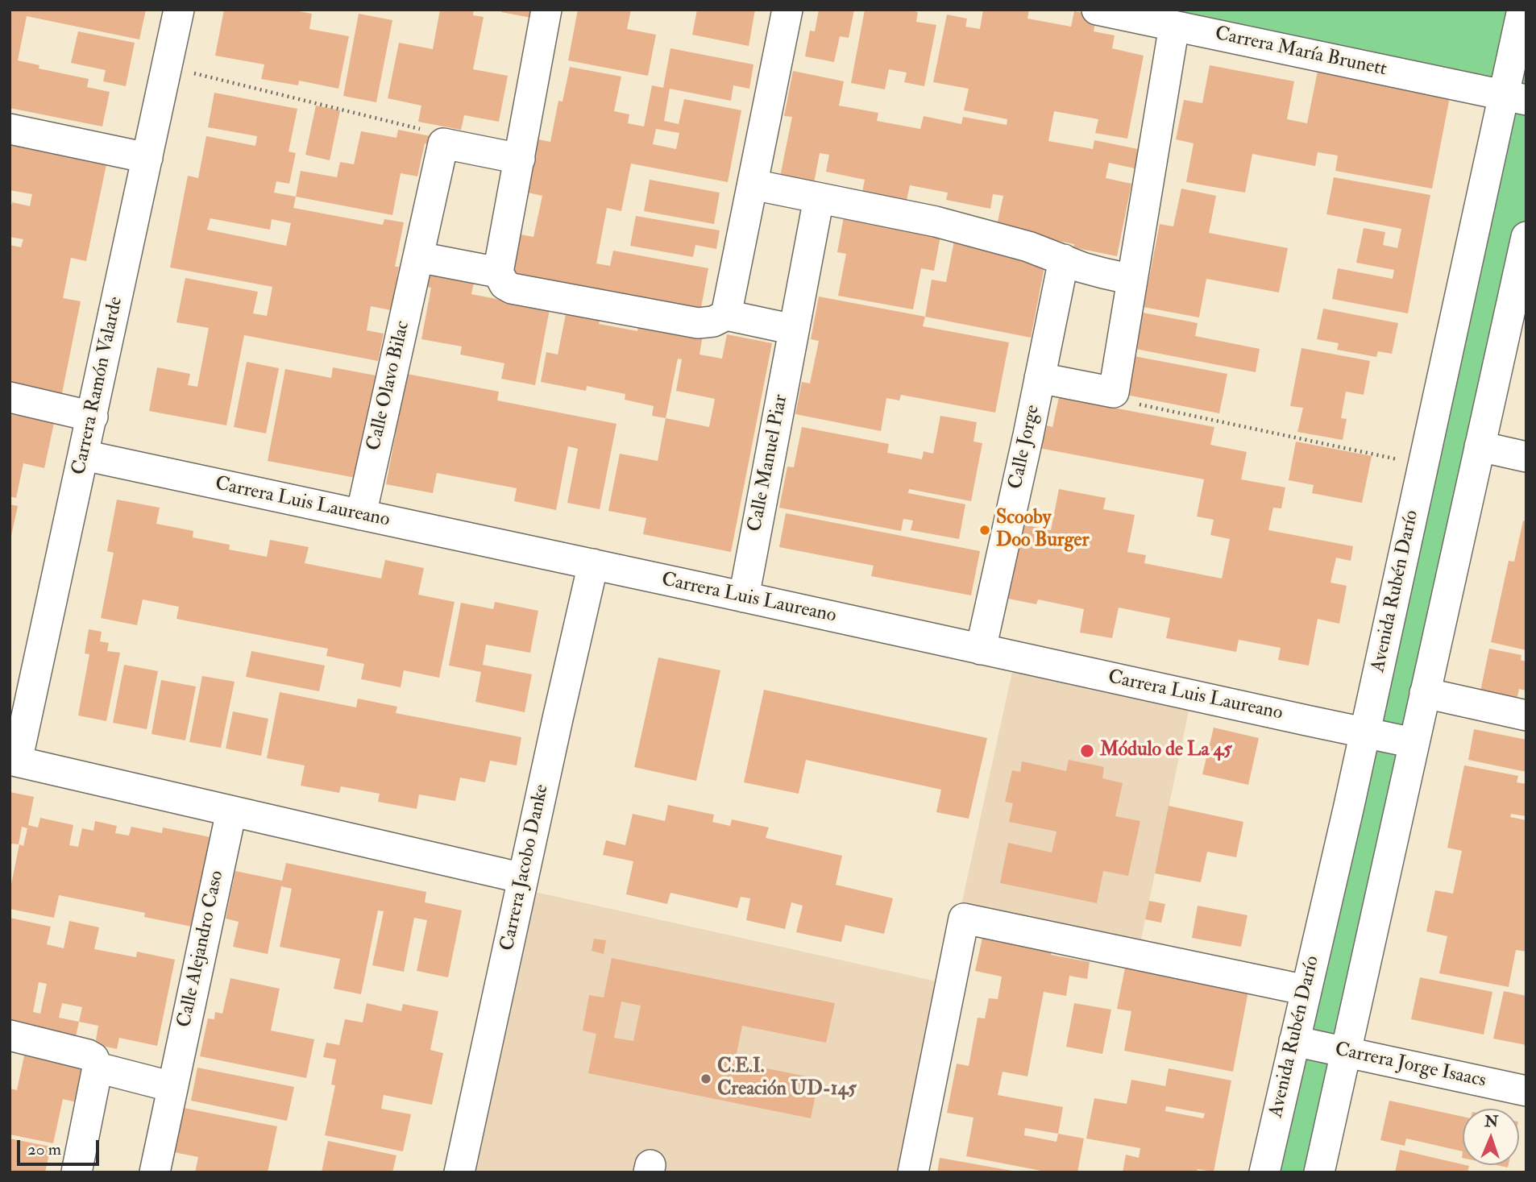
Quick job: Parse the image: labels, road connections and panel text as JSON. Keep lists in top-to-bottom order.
{
  "streets": {
    "street": [
      "Carrera María Brunett",
      "Carrera Ramón Valarde",
      "Calle Olavo Bilac",
      "Calle Jorge",
      "Calle Manuel Piar",
      "Carrera Luis Laureano",
      "Avenida Rubén Darío",
      "Carrera Jacobo Danke",
      "Calle Alejandro Caso",
      "Carrera Jorge Isaacs"
    ]
  },
  "crossings": [
    ["Carrera María Brunett", "Avenida Rubén Darío"],
    ["Carrera Ramón Valarde", "Carrera Luis Laureano"],
    ["Calle Olavo Bilac", "Carrera Luis Laureano"],
    ["Calle Jorge", "Carrera Luis Laureano"],
    ["Calle Manuel Piar", "Carrera Luis Laureano"],
    ["Carrera Luis Laureano", "Avenida Rubén Darío"],
    ["Carrera Luis Laureano", "Carrera Jacobo Danke"],
    ["Avenida Rubén Darío", "Carrera Jorge Isaacs"]
  ],
  "places": ["Scooby Doo Burger", "Módulo de La 45", "C.E.I. Creación UD-145"],
  "scale_bar": "20 m",
  "north": "top"
}
